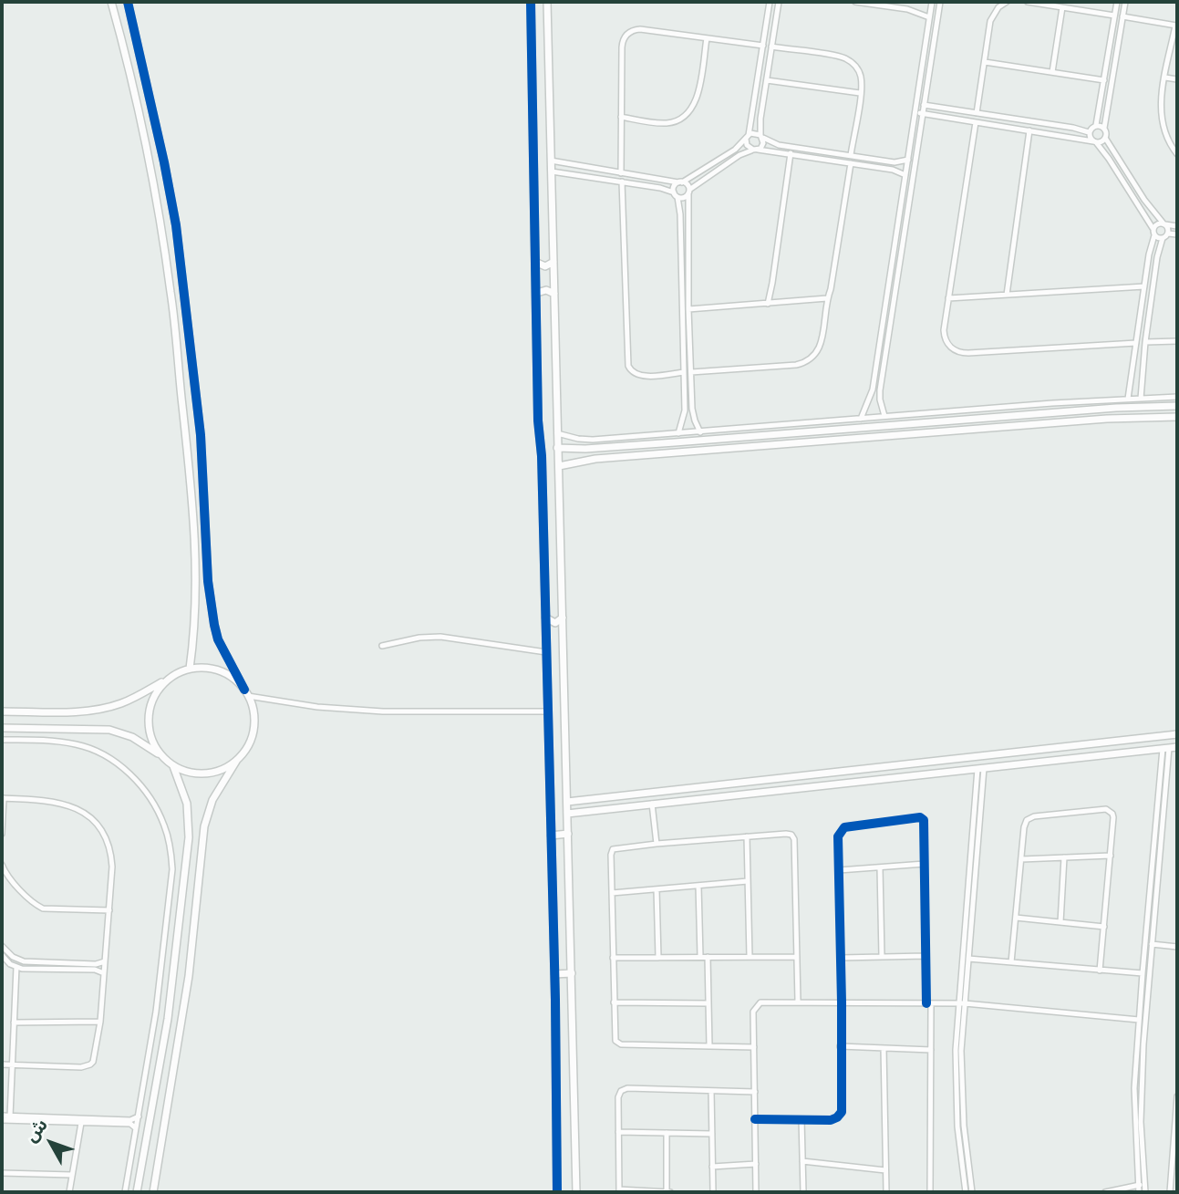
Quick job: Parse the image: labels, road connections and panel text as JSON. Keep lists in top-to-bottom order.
{
  "north": "top left"
}
